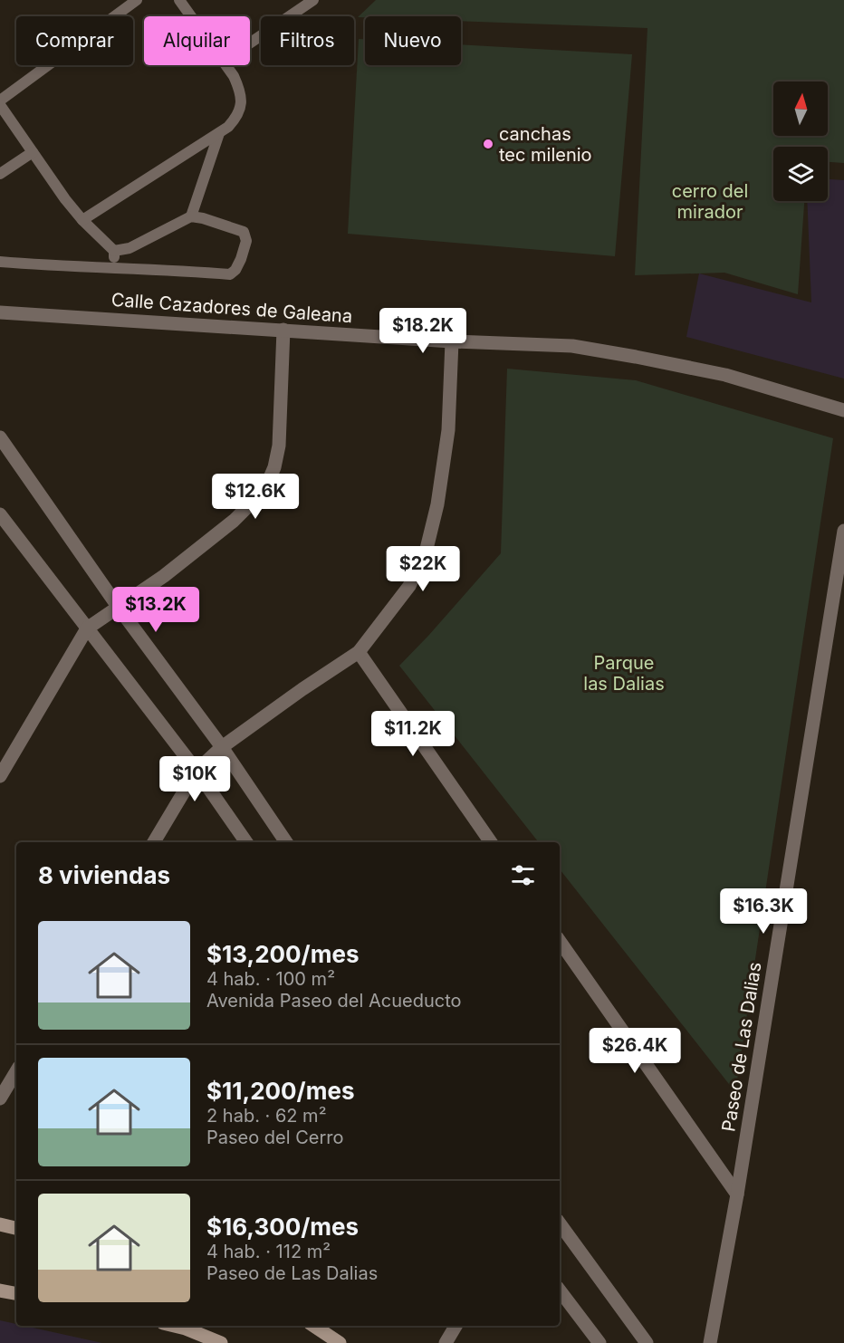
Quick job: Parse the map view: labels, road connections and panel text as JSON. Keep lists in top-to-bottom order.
{
  "streets": {
    "street": ["Calle Cazadores de Galeana", "Paseo de Las Dalias"]
  },
  "parks": ["cerro del mirador", "Parque las Dalias"],
  "places": ["canchas tec milenio"],
  "north": "top",
  "page": {
    "chip": [
      "Comprar",
      "Alquilar",
      "Filtros",
      "Nuevo"
    ],
    "price": [
      "$18.2K",
      "$12.6K",
      "$22K",
      "$13.2K",
      "$11.2K",
      "$10K",
      "$16.3K",
      "$26.4K"
    ],
    "heading": "8 viviendas",
    "list": [
      {
        "name": "$13,200/mes",
        "note": "4 hab. · 100 m² · Avenida Paseo del Acueducto"
      },
      {
        "name": "$11,200/mes",
        "note": "2 hab. · 62 m² · Paseo del Cerro"
      },
      {
        "name": "$16,300/mes",
        "note": "4 hab. · 112 m² · Paseo de Las Dalias"
      }
    ]
  }
}
